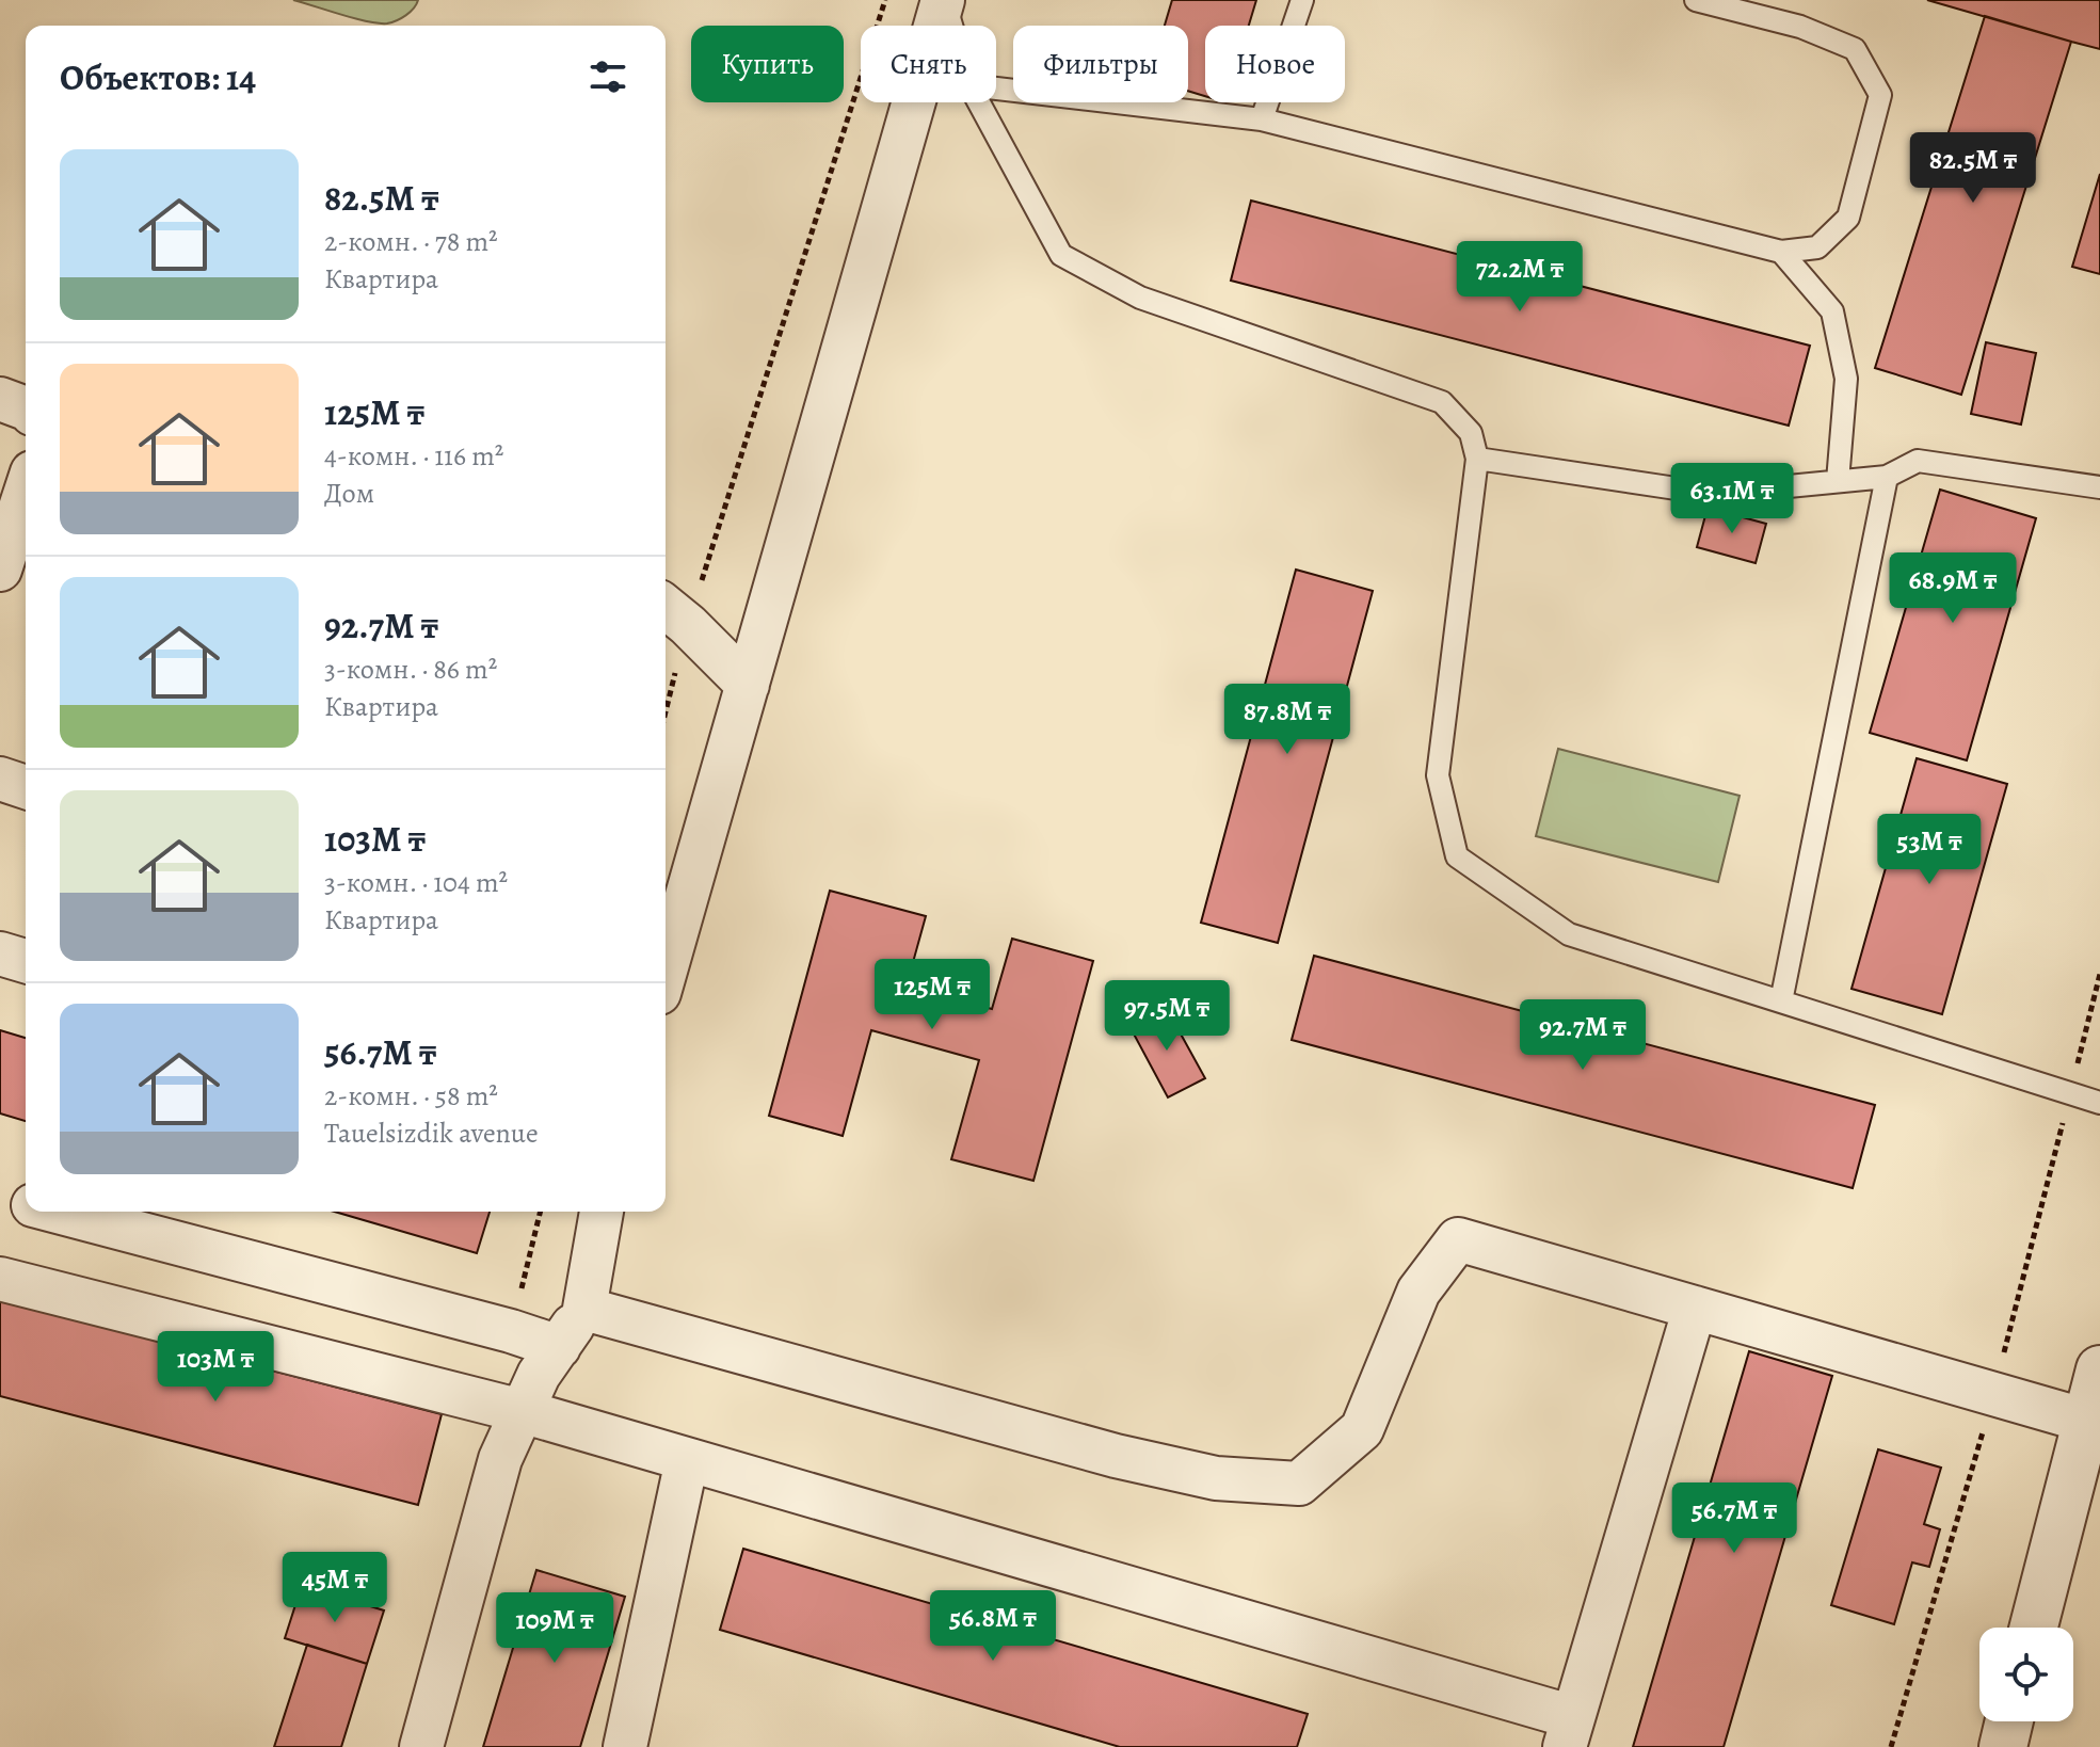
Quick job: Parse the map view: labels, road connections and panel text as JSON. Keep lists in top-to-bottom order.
{
  "page": {
    "chip": [
      "Купить",
      "Снять",
      "Фильтры",
      "Новое"
    ],
    "heading": "Объектов: 14",
    "list": [
      {
        "name": "82.5M ₸",
        "note": "2-комн. · 78 m² · Квартира"
      },
      {
        "name": "125M ₸",
        "note": "4-комн. · 116 m² · Дом"
      },
      {
        "name": "92.7M ₸",
        "note": "3-комн. · 86 m² · Квартира"
      },
      {
        "name": "103M ₸",
        "note": "3-комн. · 104 m² · Квартира"
      },
      {
        "name": "56.7M ₸",
        "note": "2-комн. · 58 m² · Tauelsizdik avenue"
      }
    ],
    "price": [
      "82.5M ₸",
      "72.2M ₸",
      "63.1M ₸",
      "68.9M ₸",
      "87.8M ₸",
      "53M ₸",
      "125M ₸",
      "97.5M ₸",
      "92.7M ₸",
      "103M ₸",
      "56.7M ₸",
      "45M ₸",
      "56.8M ₸",
      "109M ₸"
    ]
  }
}
